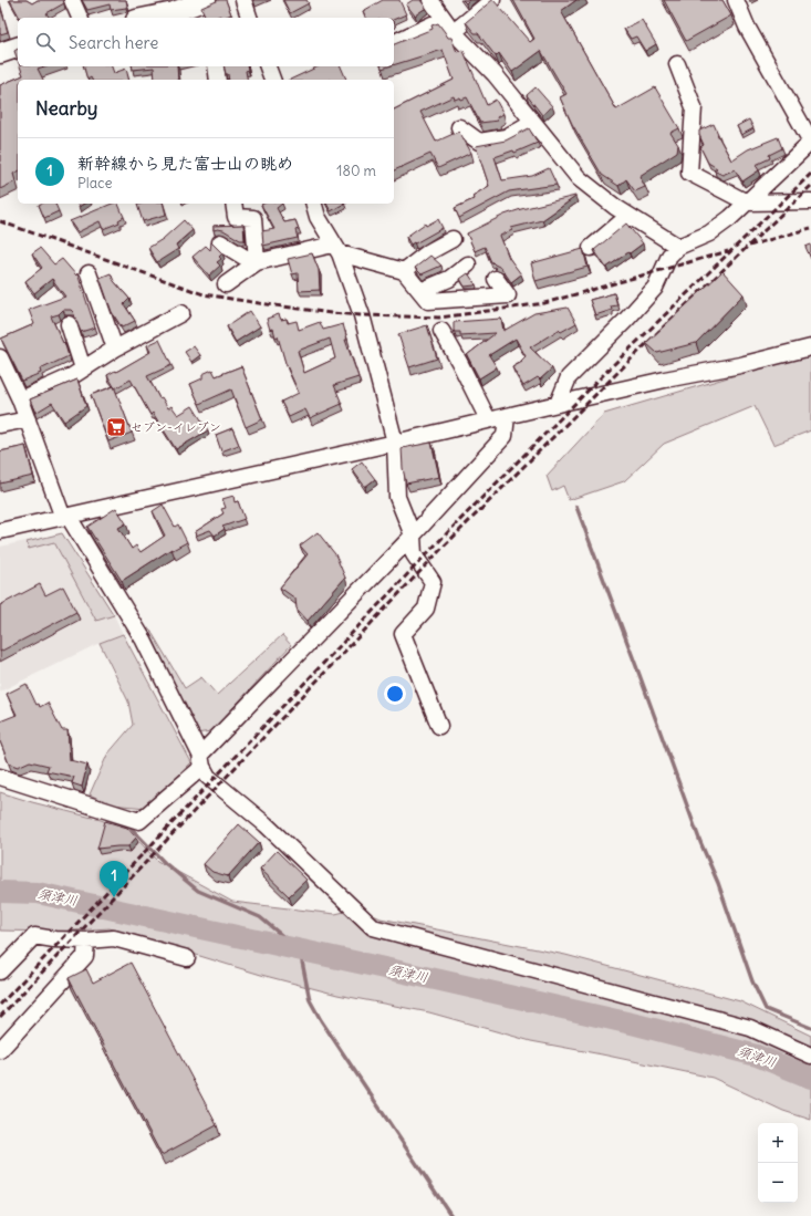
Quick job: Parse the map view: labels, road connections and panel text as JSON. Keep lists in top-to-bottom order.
{
  "water": ["須津川"],
  "places": {
    "supermarket": ["セブン-イレブン"]
  },
  "page": {
    "search": "Search here",
    "heading": "Nearby",
    "list": [
      {
        "mark": "1",
        "name": "新幹線から見た富士山の眺め",
        "note": "Place",
        "value": "180 m"
      }
    ],
    "pins": "1",
    "map_buttons": ["+", "−"]
  }
}
